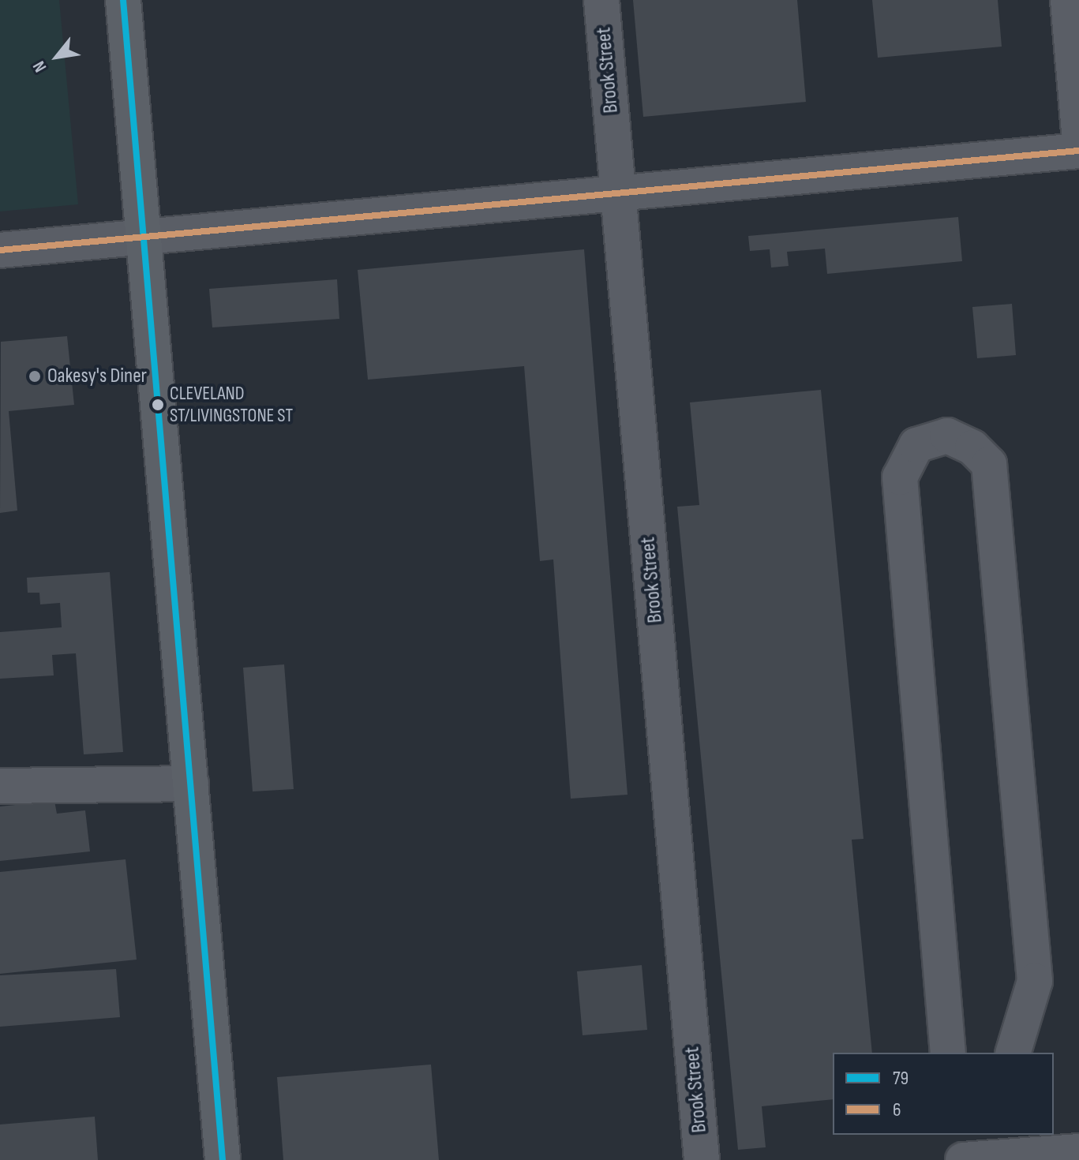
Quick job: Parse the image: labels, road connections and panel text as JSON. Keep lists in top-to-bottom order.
{
  "streets": {
    "street": ["Brook Street"]
  },
  "places": ["Oakesy's Diner", "CLEVELAND ST/LIVINGSTONE ST"],
  "lines": ["transit line 79", "transit line 6"],
  "legend": ["79", "6"],
  "north": "bottom left"
}
